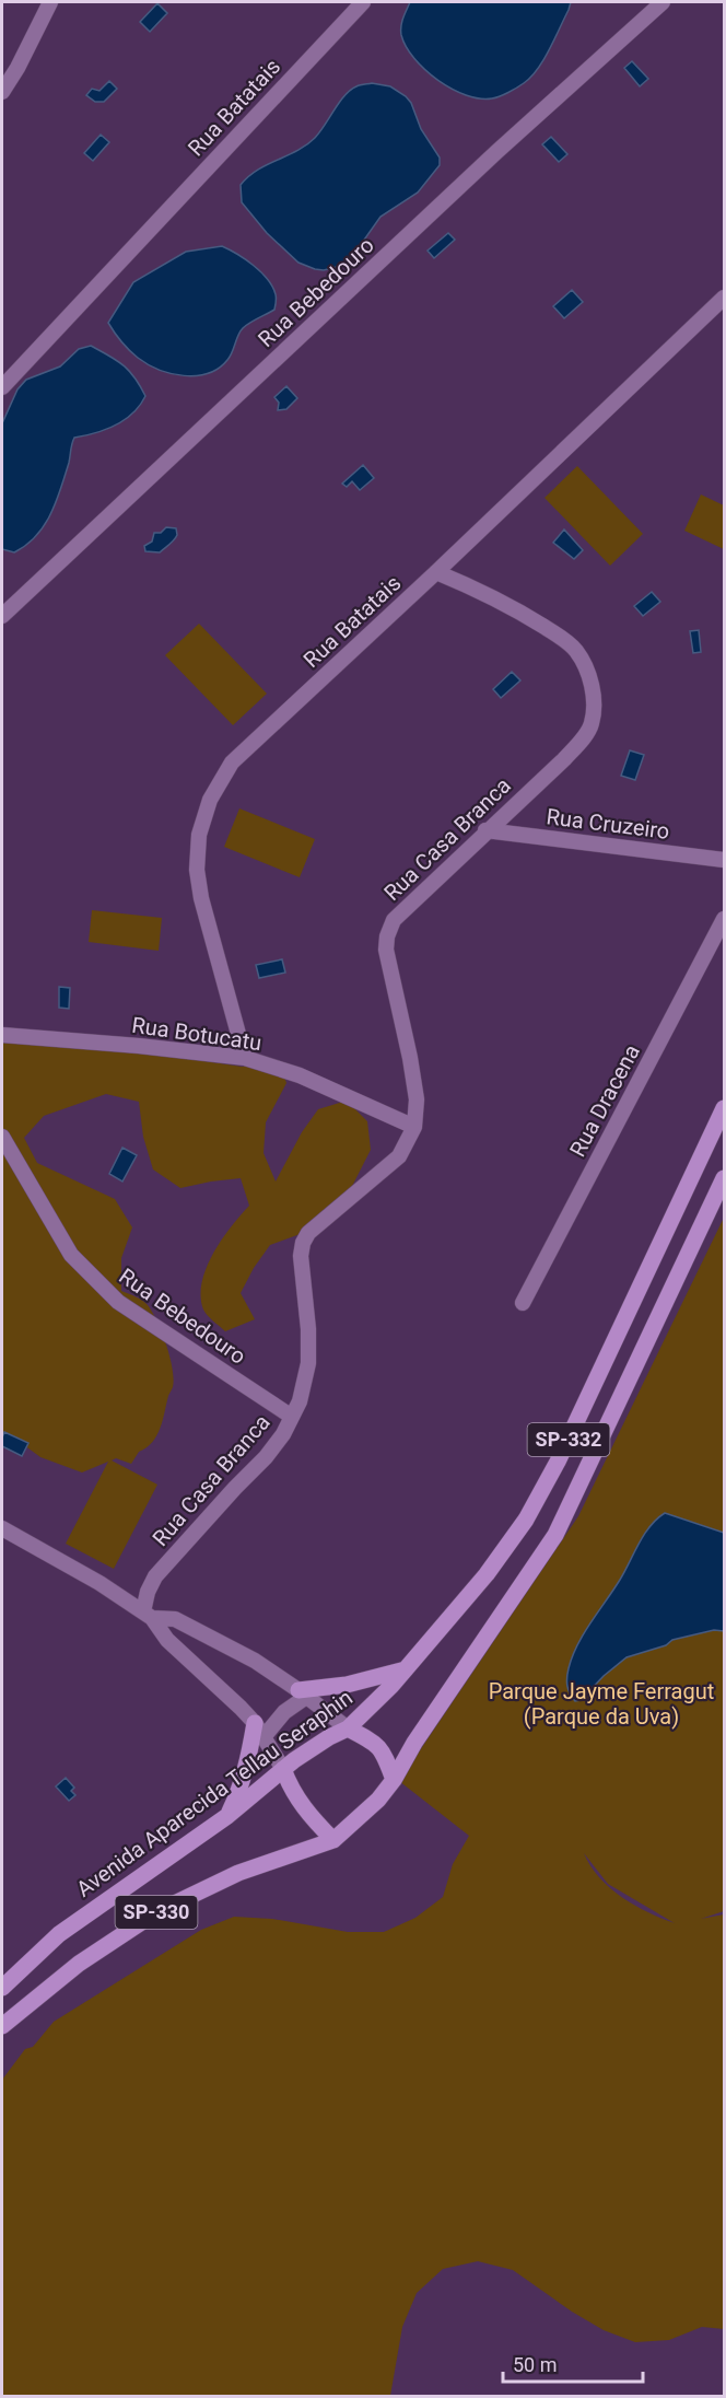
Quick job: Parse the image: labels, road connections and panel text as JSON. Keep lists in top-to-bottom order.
{
  "streets": {
    "main road": ["SP-332", "Avenida Aparecida Tellau Seraphin", "SP-330"],
    "street": [
      "Rua Batatais",
      "Rua Bebedouro",
      "Rua Cruzeiro",
      "Rua Casa Branca",
      "Rua Botucatu",
      "Rua Dracena"
    ]
  },
  "crossings": [
    ["Rua Batatais", "Rua Casa Branca"],
    ["Rua Batatais", "Rua Botucatu"],
    ["Rua Bebedouro", "Rua Casa Branca"],
    ["Rua Cruzeiro", "Rua Casa Branca"],
    ["Rua Casa Branca", "Rua Botucatu"],
    ["SP-332", "Avenida Aparecida Tellau Seraphin"],
    ["SP-332", "SP-330"],
    ["Avenida Aparecida Tellau Seraphin", "SP-330"]
  ],
  "parks": ["Parque Jayme Ferragut (Parque da Uva)"],
  "scale_bar": "50 m"
}
